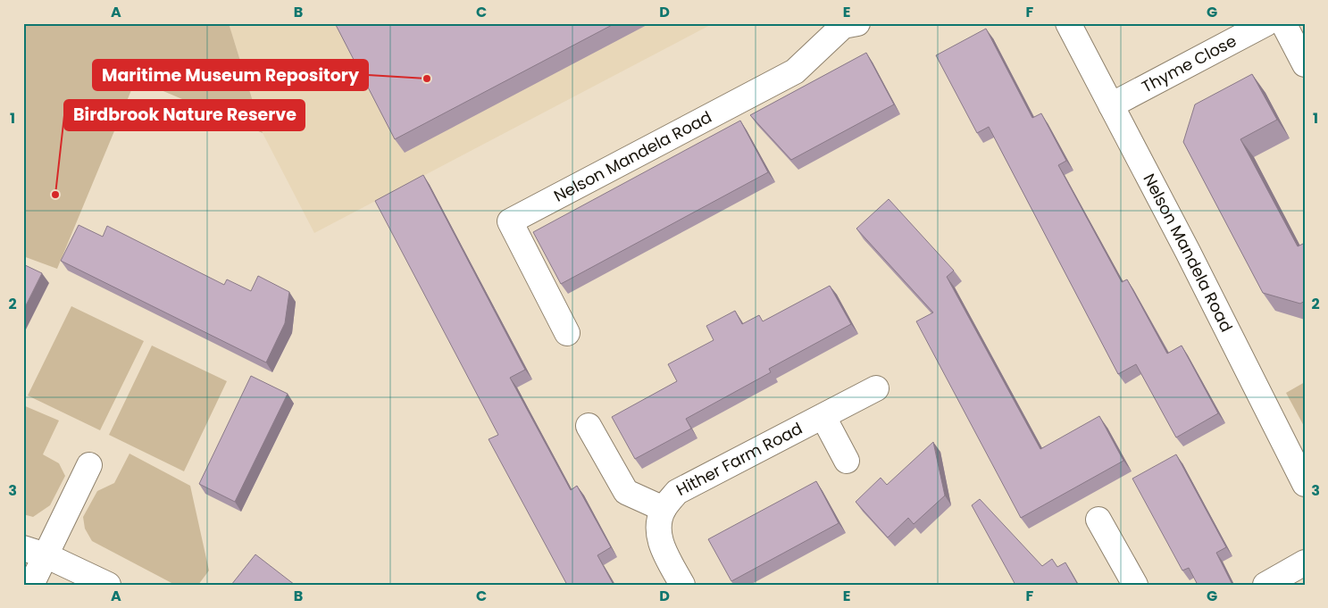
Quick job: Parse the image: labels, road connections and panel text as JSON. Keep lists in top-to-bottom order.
{
  "streets": {
    "street": ["Thyme Close", "Nelson Mandela Road", "Hither Farm Road"]
  },
  "crossings": [
    ["Thyme Close", "Nelson Mandela Road"]
  ],
  "places": ["Maritime Museum Repository", "Birdbrook Nature Reserve"],
  "grid": {
    "columns": [
      "A",
      "B",
      "C",
      "D",
      "E",
      "F",
      "G"
    ],
    "rows": ["1", "2", "3"]
  }
}
